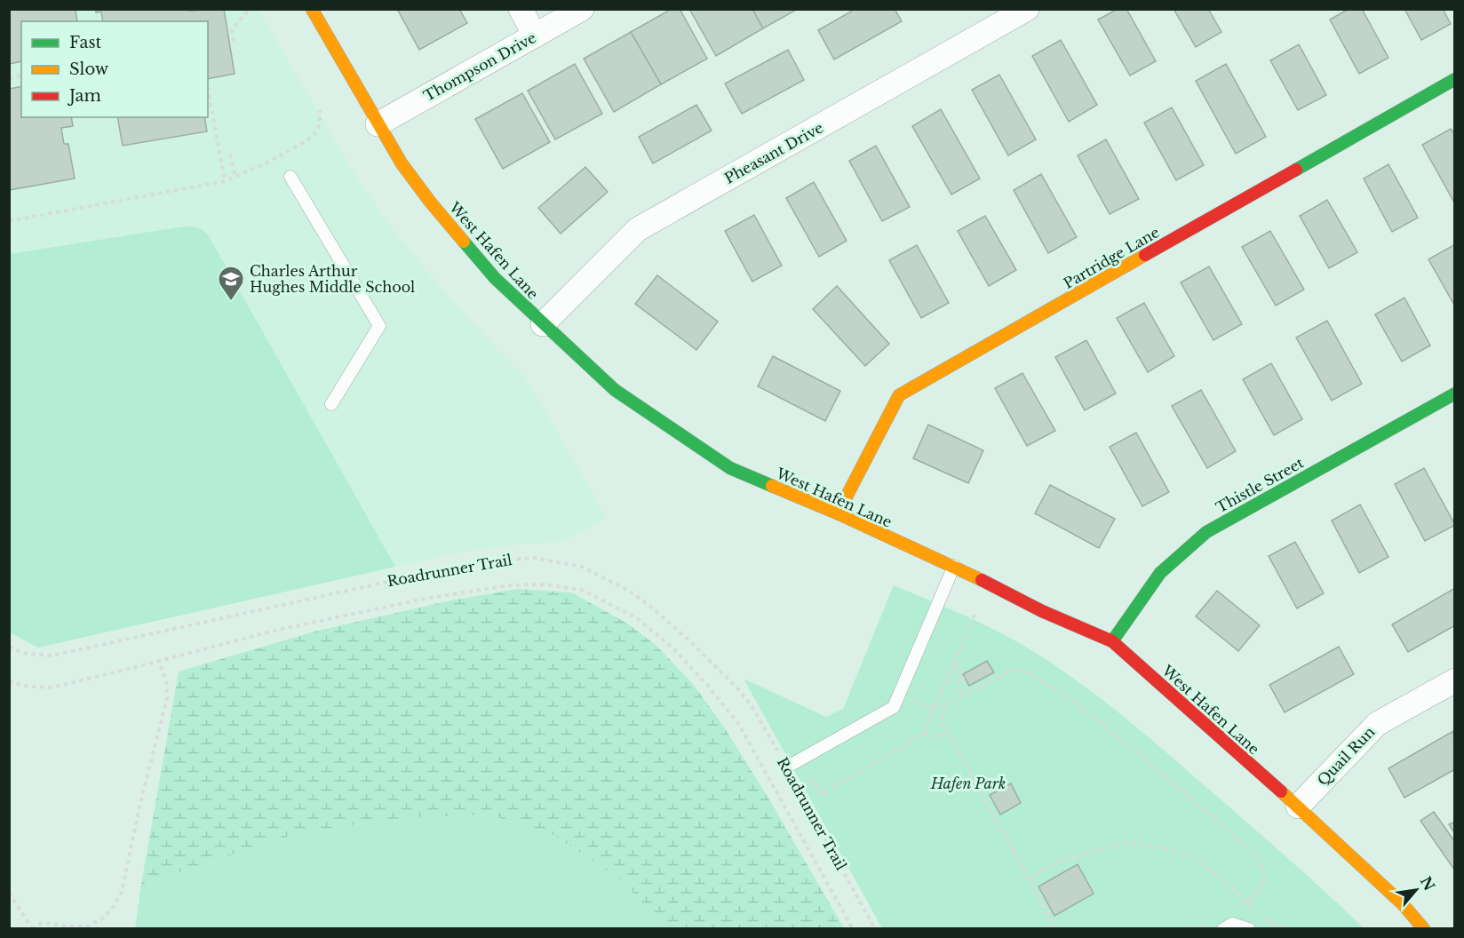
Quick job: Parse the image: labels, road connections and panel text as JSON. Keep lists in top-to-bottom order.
{
  "streets": {
    "main road": ["West Hafen Lane", "Partridge Lane", "Thistle Street"],
    "street": ["Thompson Drive", "Pheasant Drive", "Quail Run"],
    "path": ["Roadrunner Trail"]
  },
  "crossings": [
    ["Thompson Drive", "West Hafen Lane"],
    ["Pheasant Drive", "West Hafen Lane"],
    ["West Hafen Lane", "Partridge Lane"],
    ["West Hafen Lane", "Thistle Street"],
    ["West Hafen Lane", "Quail Run"]
  ],
  "parks": ["Hafen Park"],
  "places": {
    "school or university": ["Charles Arthur Hughes Middle School"]
  },
  "legend": ["Fast", "Slow", "Jam"],
  "north": "top right"
}
